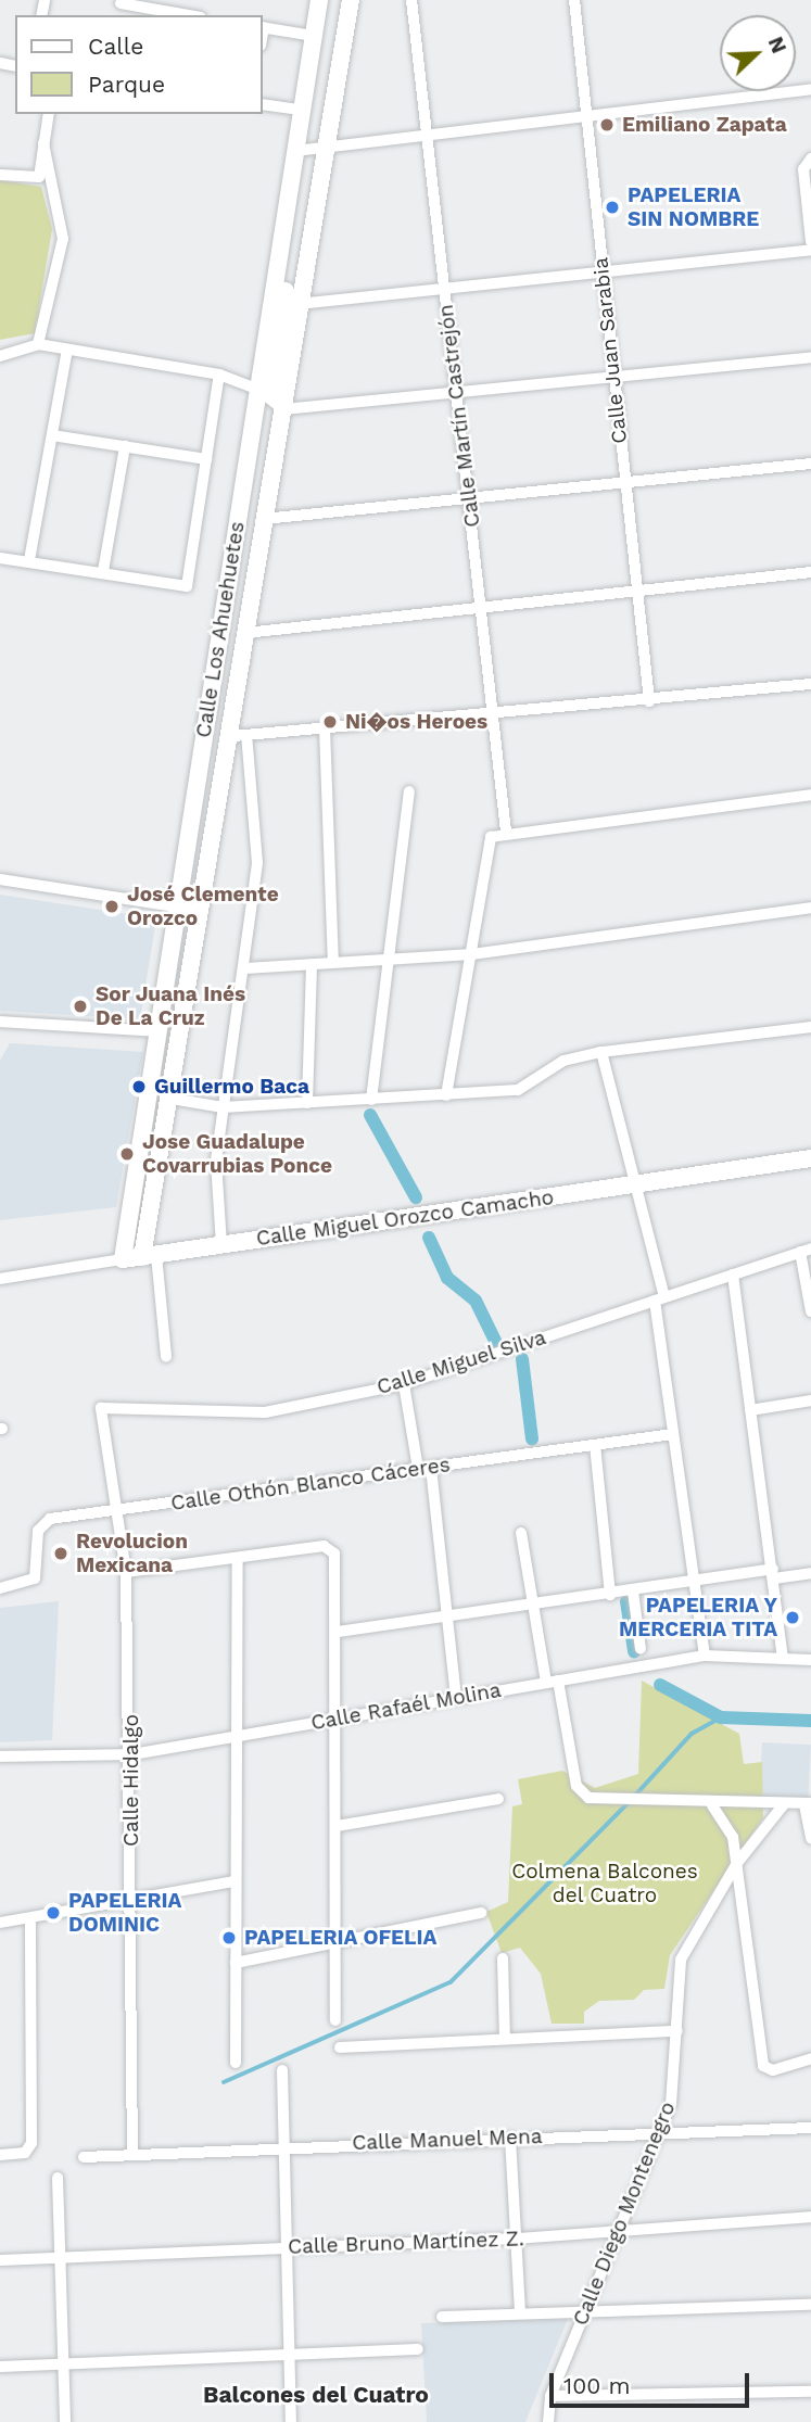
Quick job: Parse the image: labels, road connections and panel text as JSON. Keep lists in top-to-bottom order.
{
  "streets": {
    "street": [
      "Calle Juan Sarabia",
      "Calle Martín Castrejón",
      "Calle Los Ahuehuetes",
      "Calle Miguel Orozco Camacho",
      "Calle Miguel Silva",
      "Calle Othón Blanco Cáceres",
      "Calle Rafaél Molina",
      "Calle Hidalgo",
      "Calle Manuel Mena",
      "Calle Diego Montenegro",
      "Calle Bruno Martínez Z."
    ]
  },
  "crossings": [
    ["Calle Los Ahuehuetes", "Calle Miguel Orozco Camacho"],
    ["Calle Miguel Silva", "Calle Hidalgo"],
    ["Calle Othón Blanco Cáceres", "Calle Hidalgo"],
    ["Calle Rafaél Molina", "Calle Hidalgo"],
    ["Calle Hidalgo", "Calle Manuel Mena"],
    ["Calle Manuel Mena", "Calle Diego Montenegro"],
    ["Calle Diego Montenegro", "Calle Bruno Martínez Z."]
  ],
  "districts": ["Balcones del Cuatro"],
  "parks": ["Colmena Balcones del Cuatro"],
  "places": [
    "Emiliano Zapata",
    "PAPELERIA SIN NOMBRE",
    "Ni�os Heroes",
    "José Clemente Orozco",
    "Sor Juana Inés De La Cruz",
    "Guillermo Baca",
    "Jose Guadalupe Covarrubias Ponce",
    "Revolucion Mexicana",
    "PAPELERIA Y MERCERIA TITA",
    "PAPELERIA DOMINIC",
    "PAPELERIA OFELIA"
  ],
  "legend": ["Calle", "Parque"],
  "scale_bar": "100 m",
  "north": "top right"
}
